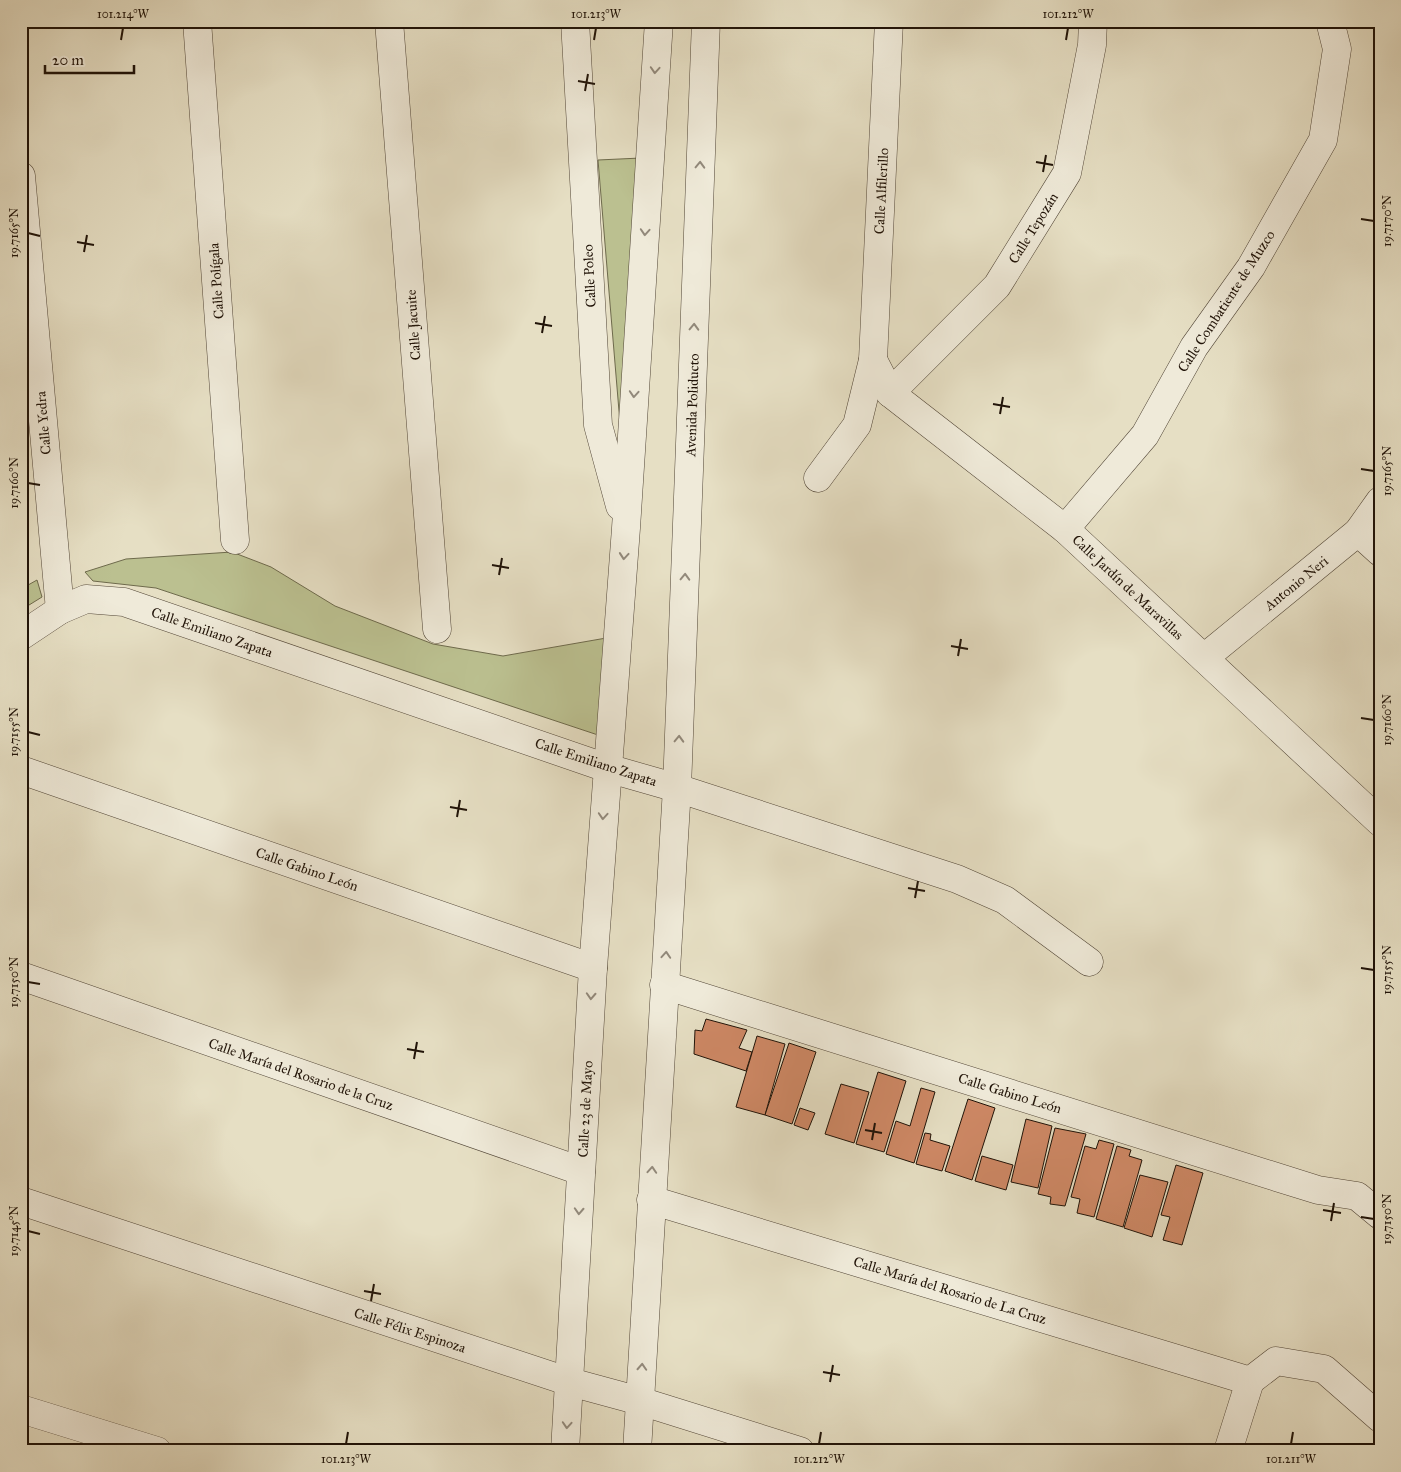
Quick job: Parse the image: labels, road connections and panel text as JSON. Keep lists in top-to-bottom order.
{
  "streets": {
    "street": [
      "Calle Alfilerillo",
      "Calle Tepozán",
      "Calle Poleo",
      "Calle Polígala",
      "Calle Combatiente de Muzco",
      "Calle Jacuite",
      "Avenida Poliducto",
      "Calle Yedra",
      "Antonio Neri",
      "Calle Jardín de Maravillas",
      "Calle Emiliano Zapata",
      "Calle Gabino León",
      "Calle María del Rosario de la Cruz",
      "Calle 23 de Mayo",
      "Calle María del Rosario de La Cruz",
      "Calle Félix Espinoza"
    ]
  },
  "crossings": [
    ["Calle Alfilerillo", "Calle Jardín de Maravillas"],
    ["Calle Tepozán", "Calle Jardín de Maravillas"],
    ["Calle Combatiente de Muzco", "Calle Jardín de Maravillas"],
    ["Avenida Poliducto", "Calle Emiliano Zapata"],
    ["Calle Yedra", "Calle Emiliano Zapata"],
    ["Antonio Neri", "Calle Jardín de Maravillas"],
    ["Calle Emiliano Zapata", "Calle 23 de Mayo"],
    ["Calle Gabino León", "Calle 23 de Mayo"],
    ["Calle María del Rosario de la Cruz", "Calle 23 de Mayo"],
    ["Calle 23 de Mayo", "Calle Félix Espinoza"]
  ],
  "scale_bar": "20 m",
  "coordinates": [
    "101.214°W",
    "101.213°W",
    "101.212°W",
    "19.7170°N",
    "19.7165°N",
    "19.7160°N",
    "19.7155°N",
    "19.7150°N",
    "19.7145°N",
    "101.211°W"
  ]
}
